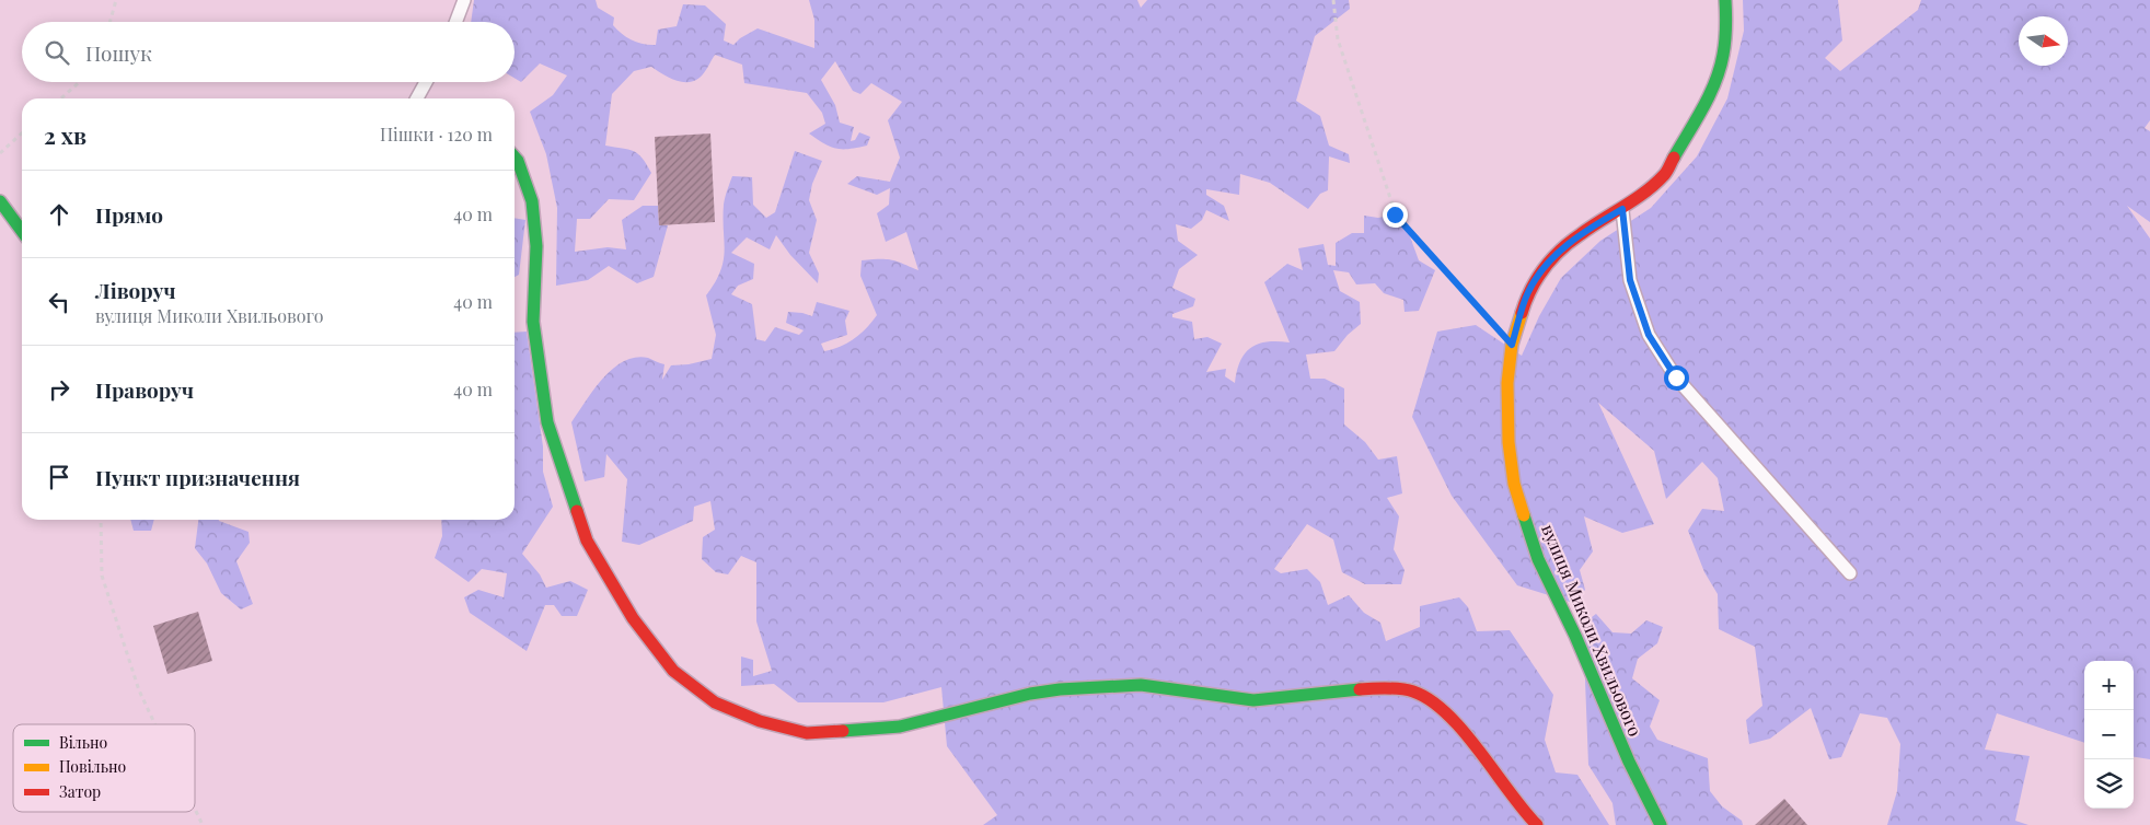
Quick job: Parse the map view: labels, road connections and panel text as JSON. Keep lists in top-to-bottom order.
{
  "streets": {
    "street": ["вулиця Миколи Хвильового"]
  },
  "legend": ["Вільно", "Повільно", "Затор"],
  "north": "right",
  "page": {
    "search": "Пошук",
    "heading": ["2 хв", "Пішки · 120 m"],
    "list": [
      ["Прямо", "40 m"],
      ["Ліворуч", "вулиця Миколи Хвильового", "40 m"],
      ["Праворуч", "40 m"],
      "Пункт призначення"
    ],
    "map_buttons": ["+", "−"]
  }
}
